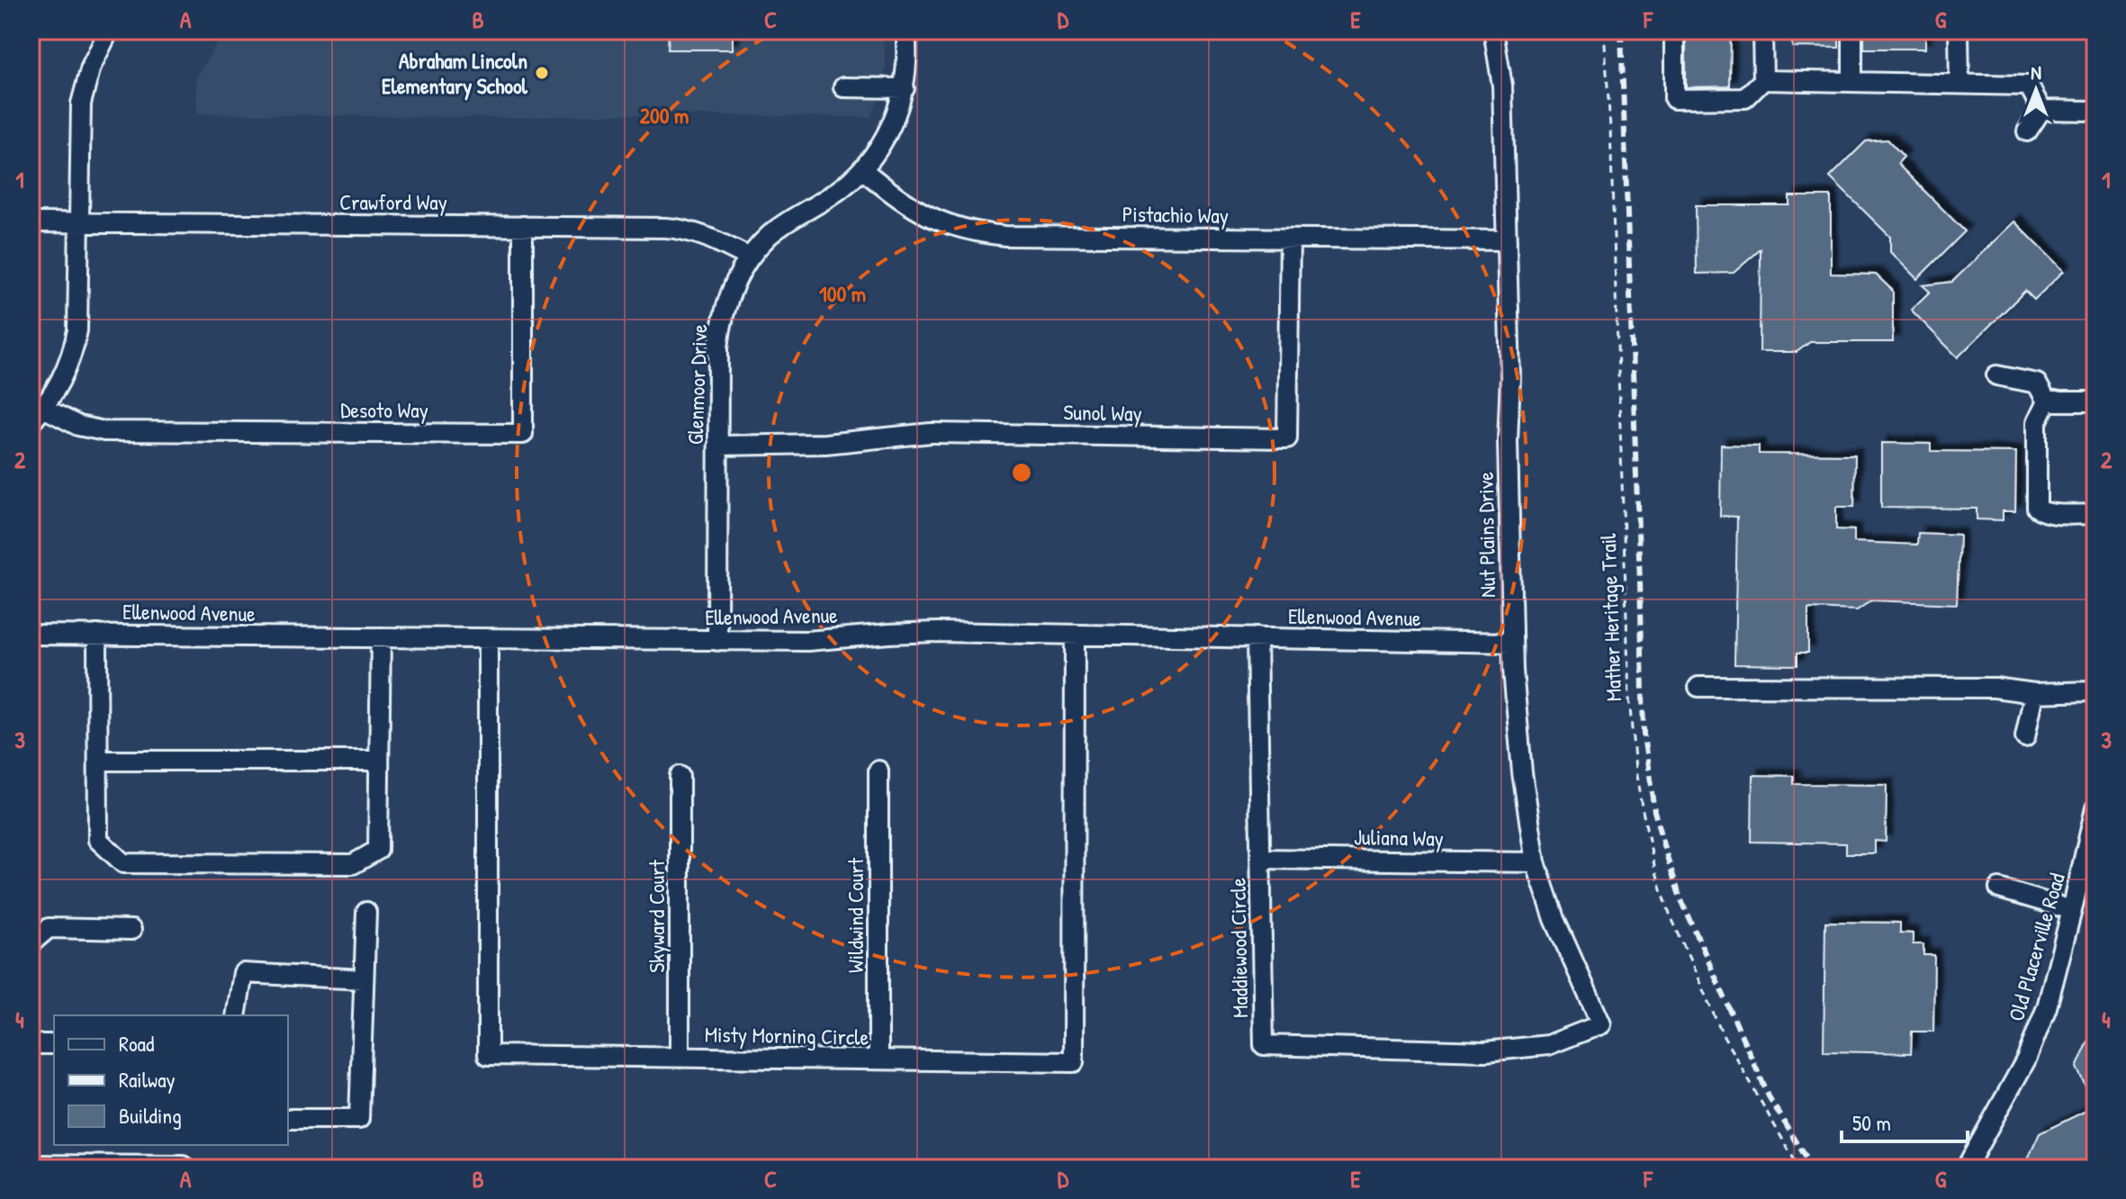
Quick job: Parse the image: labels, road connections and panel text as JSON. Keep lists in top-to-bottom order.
{
  "streets": {
    "street": [
      "Crawford Way",
      "Pistachio Way",
      "Glenmoor Drive",
      "Desoto Way",
      "Sunol Way",
      "Nut Plains Drive",
      "Ellenwood Avenue",
      "Juliana Way",
      "Wildwind Court",
      "Skyward Court",
      "Old Placerville Road",
      "Maddiewood Circle",
      "Misty Morning Circle"
    ],
    "path": ["Mather Heritage Trail"]
  },
  "crossings": [
    ["Crawford Way", "Glenmoor Drive"],
    ["Crawford Way", "Desoto Way"],
    ["Pistachio Way", "Glenmoor Drive"],
    ["Pistachio Way", "Sunol Way"],
    ["Pistachio Way", "Nut Plains Drive"],
    ["Glenmoor Drive", "Sunol Way"],
    ["Glenmoor Drive", "Ellenwood Avenue"],
    ["Nut Plains Drive", "Ellenwood Avenue"],
    ["Nut Plains Drive", "Juliana Way"],
    ["Nut Plains Drive", "Maddiewood Circle"],
    ["Ellenwood Avenue", "Maddiewood Circle"],
    ["Ellenwood Avenue", "Misty Morning Circle"],
    ["Juliana Way", "Maddiewood Circle"],
    ["Wildwind Court", "Misty Morning Circle"],
    ["Skyward Court", "Misty Morning Circle"]
  ],
  "places": ["Abraham Lincoln Elementary School"],
  "legend": ["Road", "Railway", "Building"],
  "scale_bar": "50 m",
  "north": "top",
  "grid": {
    "columns": [
      "A",
      "B",
      "C",
      "D",
      "E",
      "F",
      "G"
    ],
    "rows": [
      "1",
      "2",
      "3",
      "4"
    ]
  },
  "rings": ["200 m", "100 m"]
}
